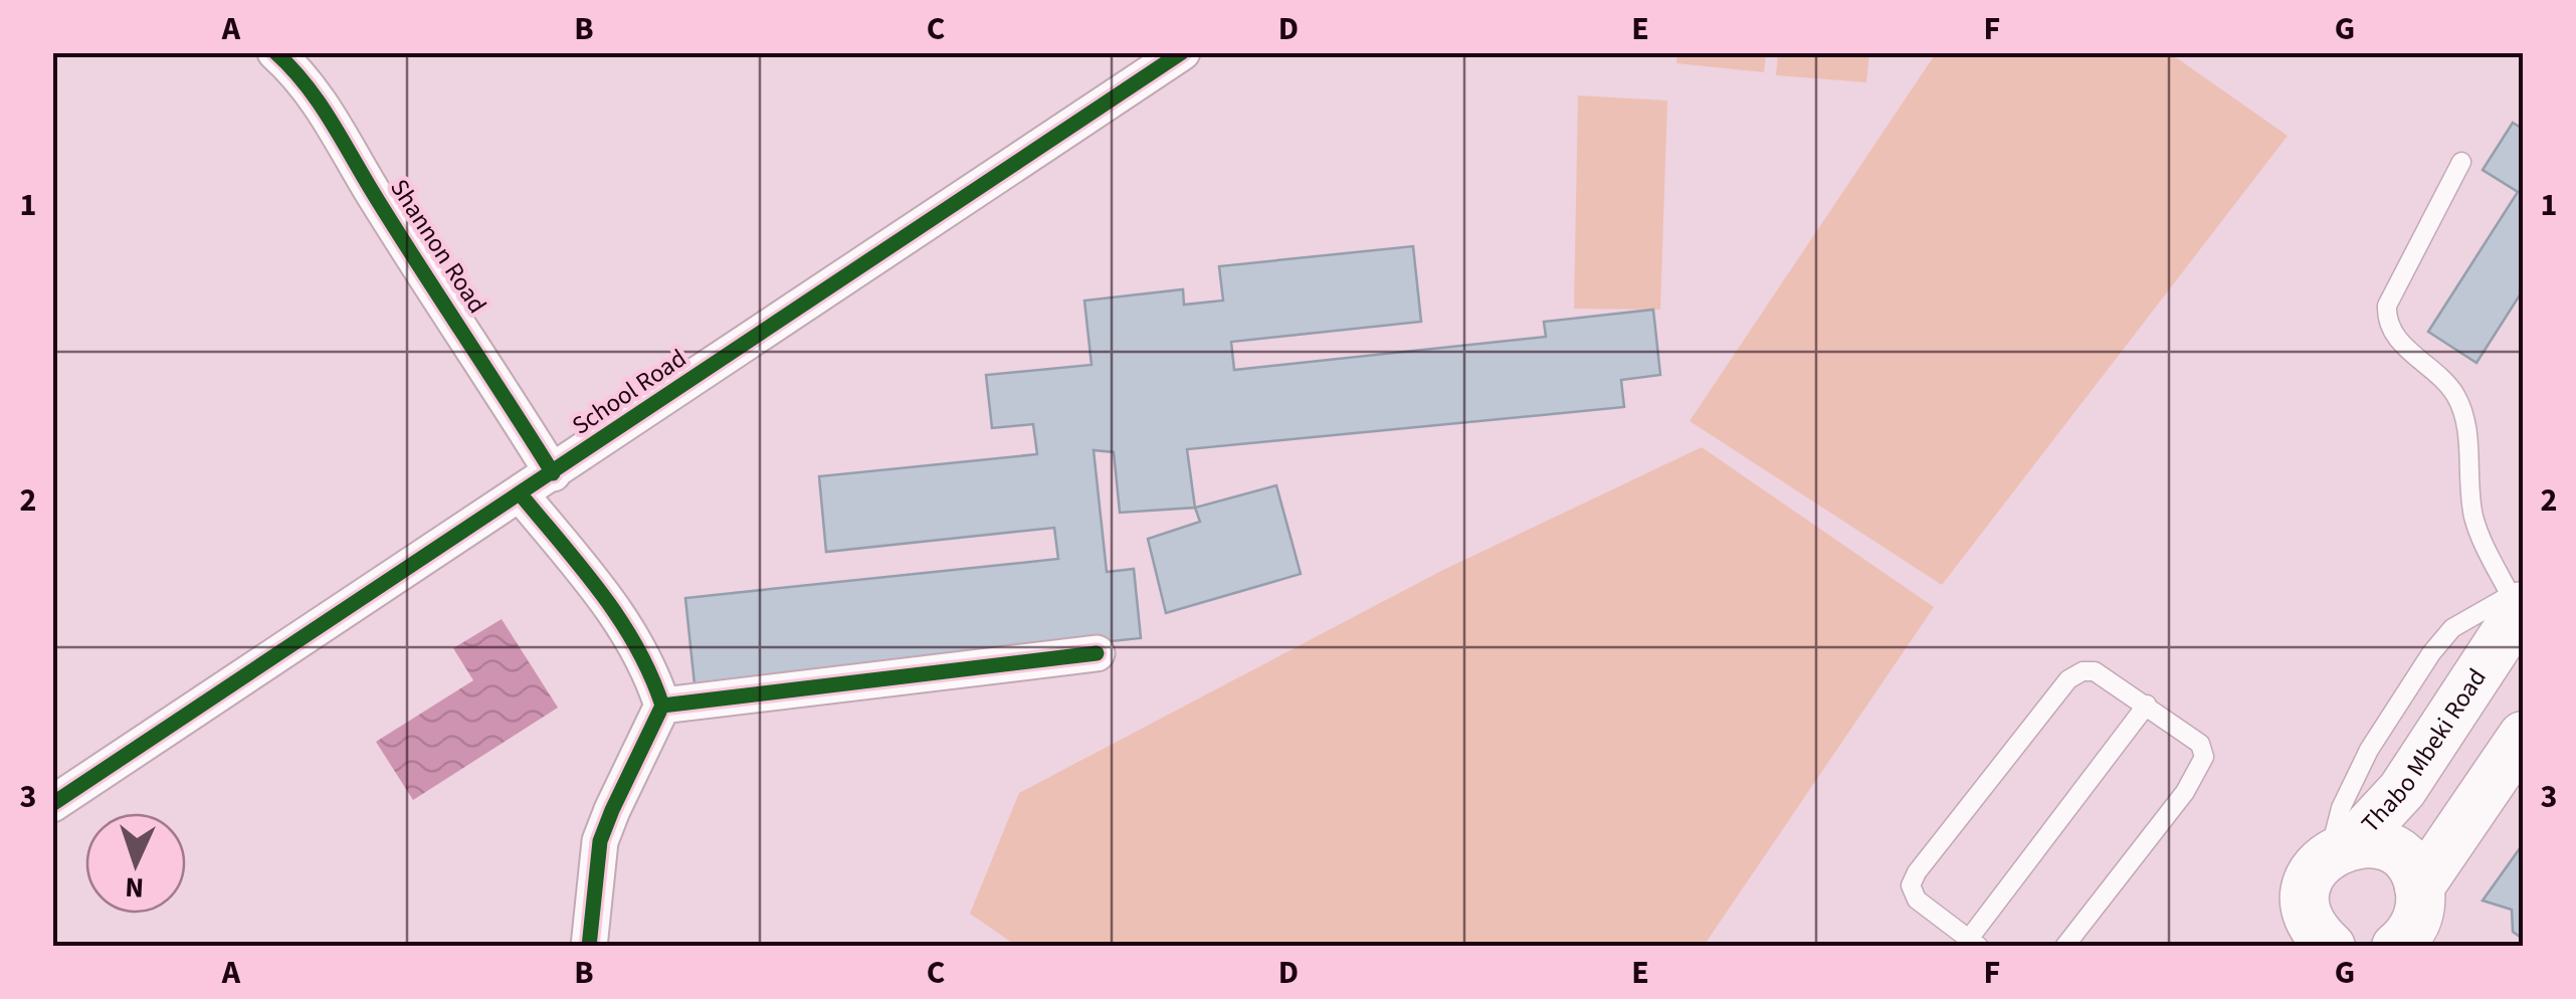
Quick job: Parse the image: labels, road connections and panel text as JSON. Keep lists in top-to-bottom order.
{
  "streets": {
    "main road": ["Thabo Mbeki Road"],
    "street": ["Shannon Road", "School Road"]
  },
  "crossings": [
    ["Shannon Road", "School Road"]
  ],
  "north": "bottom",
  "grid": {
    "columns": [
      "A",
      "B",
      "C",
      "D",
      "E",
      "F",
      "G"
    ],
    "rows": ["1", "2", "3"]
  }
}
